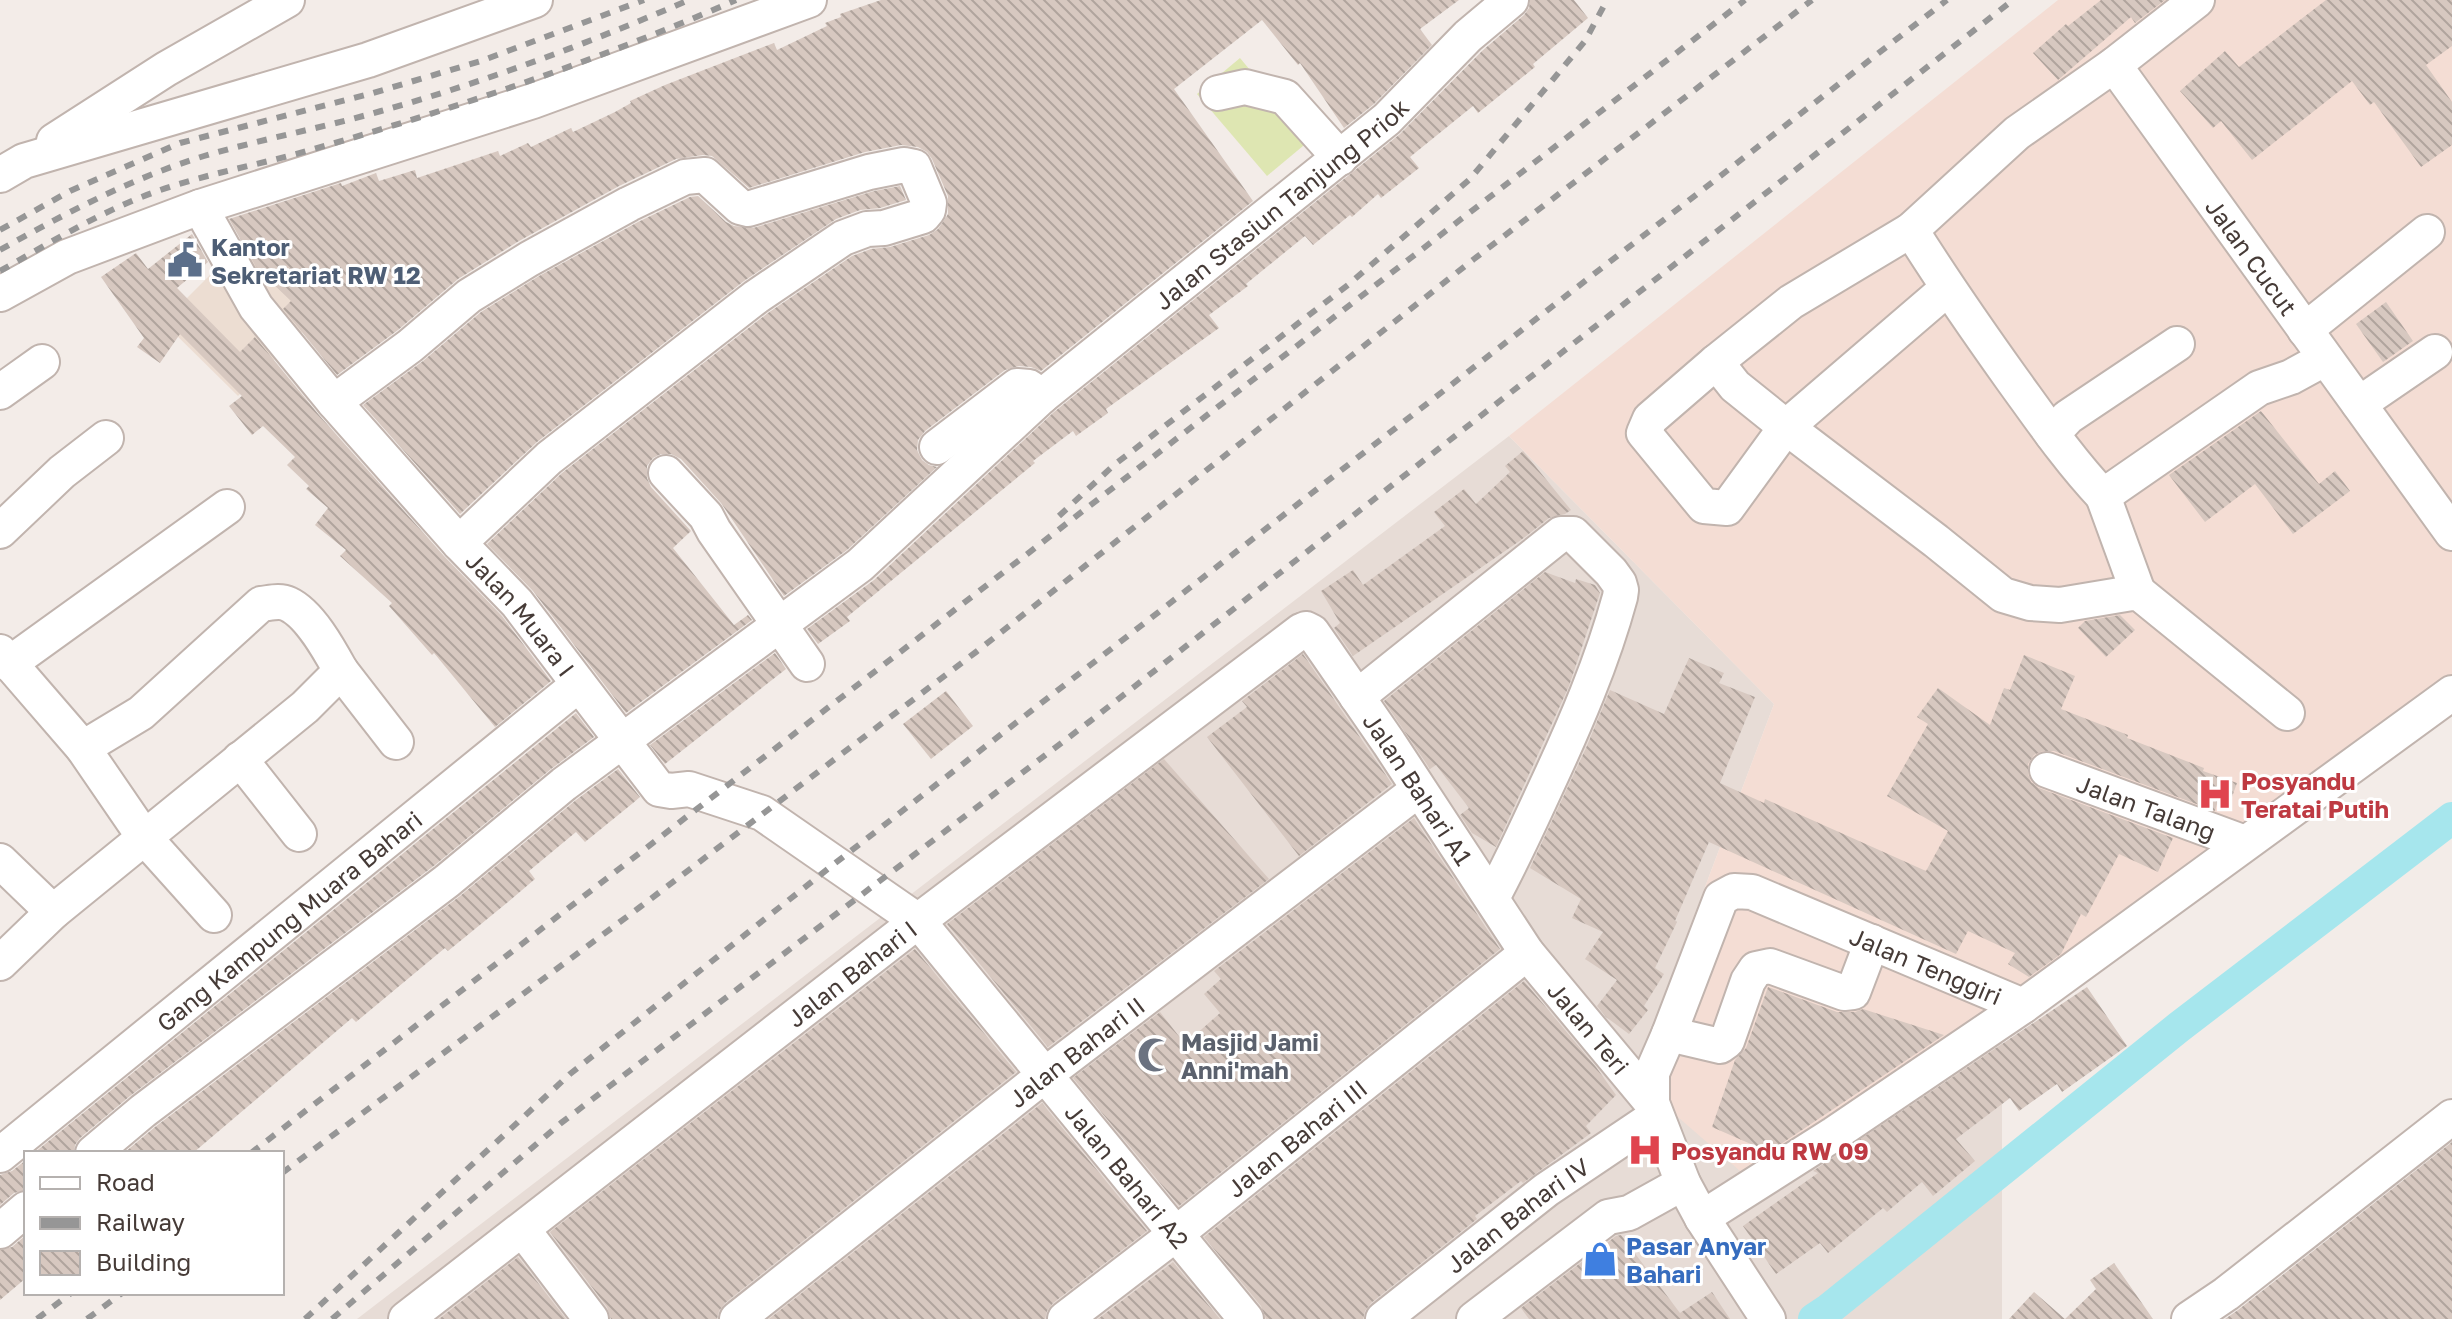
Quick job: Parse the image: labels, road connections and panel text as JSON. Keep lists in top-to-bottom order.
{
  "streets": {
    "street": [
      "Jalan Stasiun Tanjung Priok",
      "Jalan Cucut",
      "Jalan Muara I",
      "Jalan Bahari A1",
      "Jalan Talang",
      "Gang Kampung Muara Bahari",
      "Jalan Tenggiri",
      "Jalan Bahari I",
      "Jalan Teri",
      "Jalan Bahari II",
      "Jalan Bahari III",
      "Jalan Bahari A2",
      "Jalan Bahari IV"
    ]
  },
  "crossings": [
    ["Jalan Stasiun Tanjung Priok", "Jalan Muara I"],
    ["Jalan Muara I", "Gang Kampung Muara Bahari"],
    ["Jalan Muara I", "Jalan Bahari I"],
    ["Jalan Muara I", "Jalan Bahari A2"],
    ["Jalan Bahari A1", "Jalan Bahari I"],
    ["Jalan Bahari A1", "Jalan Teri"],
    ["Jalan Bahari A1", "Jalan Bahari II"],
    ["Jalan Bahari A1", "Jalan Bahari III"],
    ["Jalan Talang", "Jalan Tenggiri"],
    ["Jalan Tenggiri", "Jalan Teri"],
    ["Jalan Tenggiri", "Jalan Bahari IV"],
    ["Jalan Bahari I", "Jalan Bahari A2"],
    ["Jalan Teri", "Jalan Bahari III"],
    ["Jalan Teri", "Jalan Bahari IV"],
    ["Jalan Bahari II", "Jalan Bahari A2"],
    ["Jalan Bahari III", "Jalan Bahari A2"]
  ],
  "places": {
    "public building": ["Kantor Sekretariat RW 12"],
    "hospital": ["Posyandu Teratai Putih", "Posyandu RW 09"],
    "mosque": ["Masjid Jami Anni'mah"],
    "shop": ["Pasar Anyar Bahari"]
  },
  "legend": ["Road", "Railway", "Building"]
}
